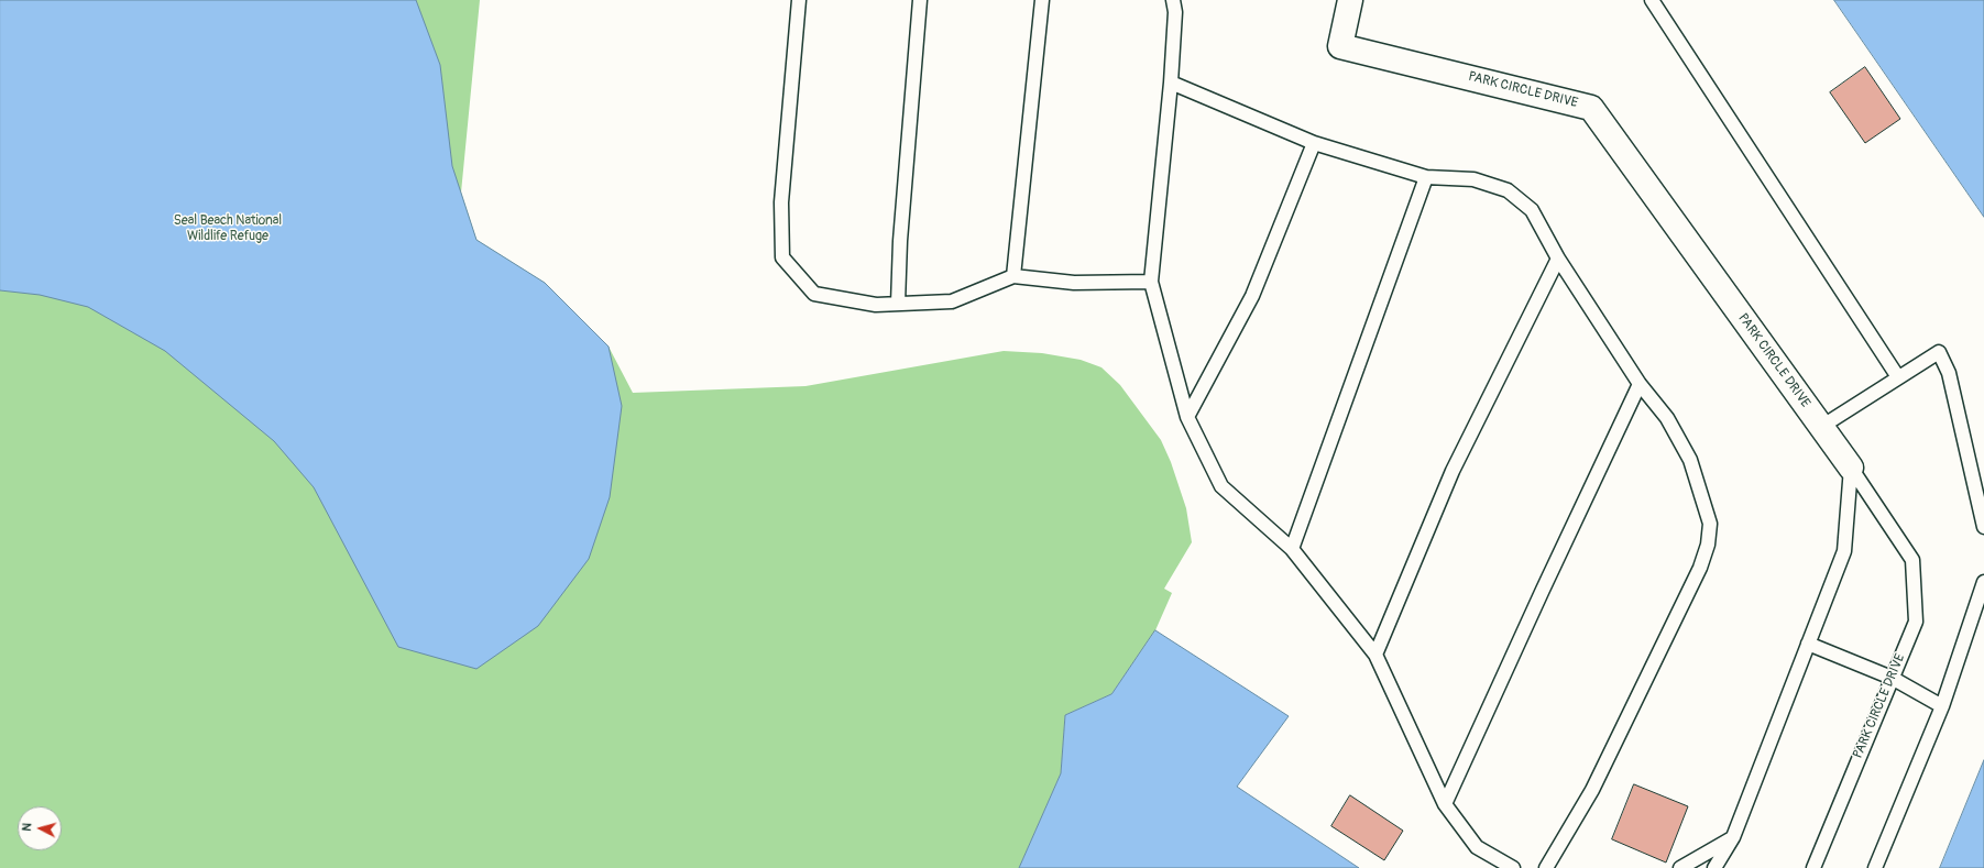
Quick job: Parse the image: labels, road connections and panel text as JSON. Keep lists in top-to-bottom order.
{
  "streets": {
    "street": ["PARK CIRCLE DRIVE"]
  },
  "parks": ["Seal Beach National Wildlife Refuge"],
  "north": "left"
}
